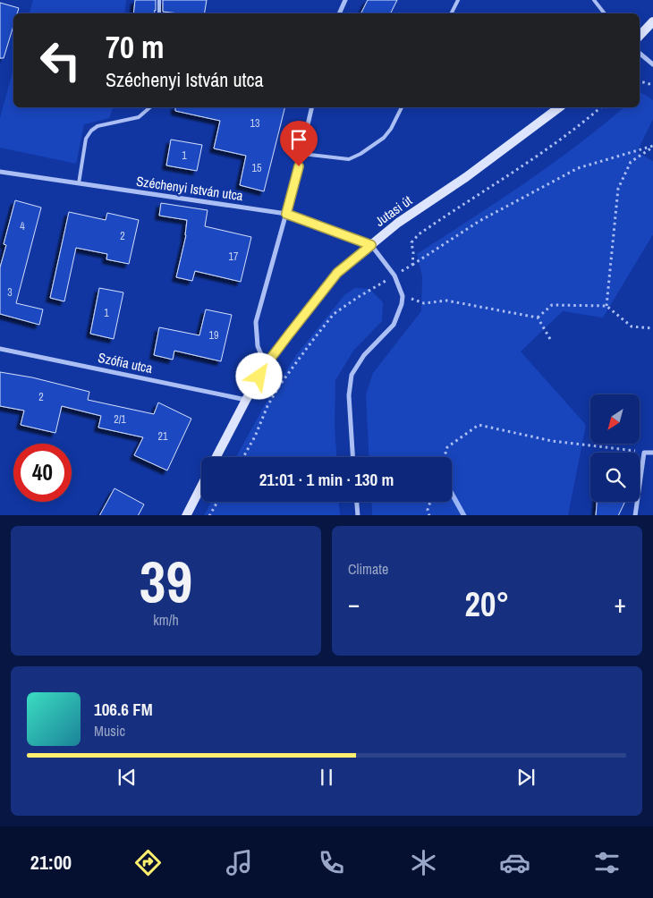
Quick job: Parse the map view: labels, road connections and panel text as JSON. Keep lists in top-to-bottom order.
{
  "streets": {
    "street": ["Széchenyi István utca", "Jutasi út", "Szófia utca"]
  },
  "crossings": [
    ["Széchenyi István utca", "Jutasi út"],
    ["Jutasi út", "Szófia utca"]
  ],
  "house_numbers": [
    "13",
    "1",
    "15",
    "4",
    "2",
    "17",
    "3",
    "1",
    "19",
    "2",
    "2/1",
    "21"
  ],
  "north": "bottom left",
  "page": {
    "turn": ["70 m", "Széchenyi István utca"],
    "limit": "40",
    "trip": "21:01 · 1 min · 130 m",
    "tile": [
      ["39", "km/h"],
      "Climate"
    ],
    "heat": ["−", "20°", "+"],
    "song": ["106.6 FM", "Music"],
    "tabs": "21:00"
  }
}
